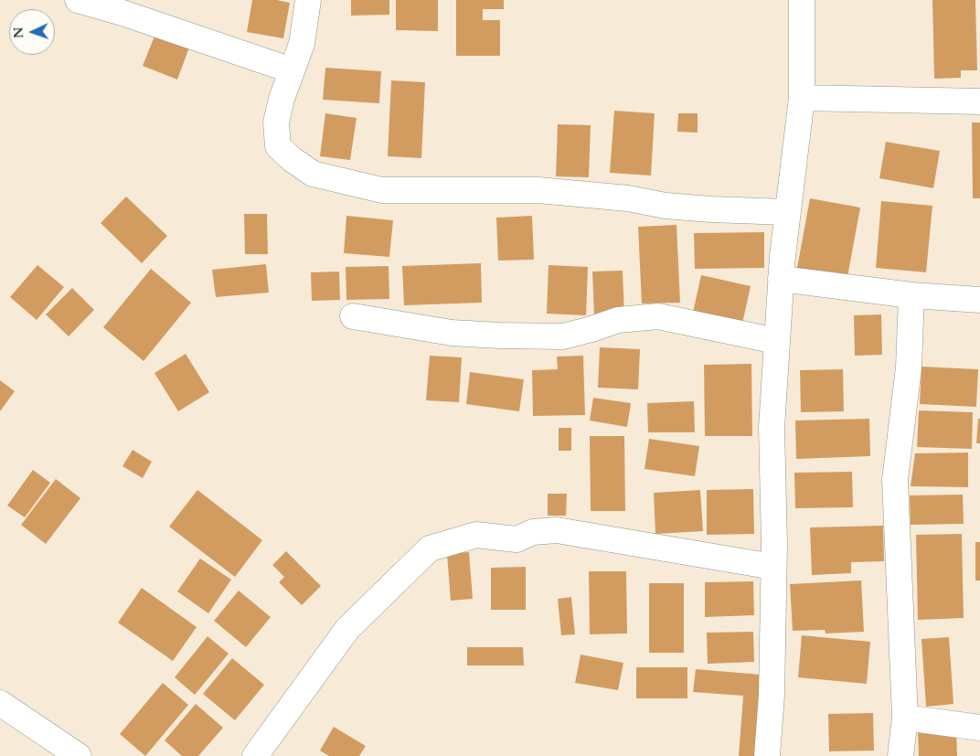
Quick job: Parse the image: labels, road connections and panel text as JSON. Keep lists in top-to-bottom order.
{
  "north": "left"
}
